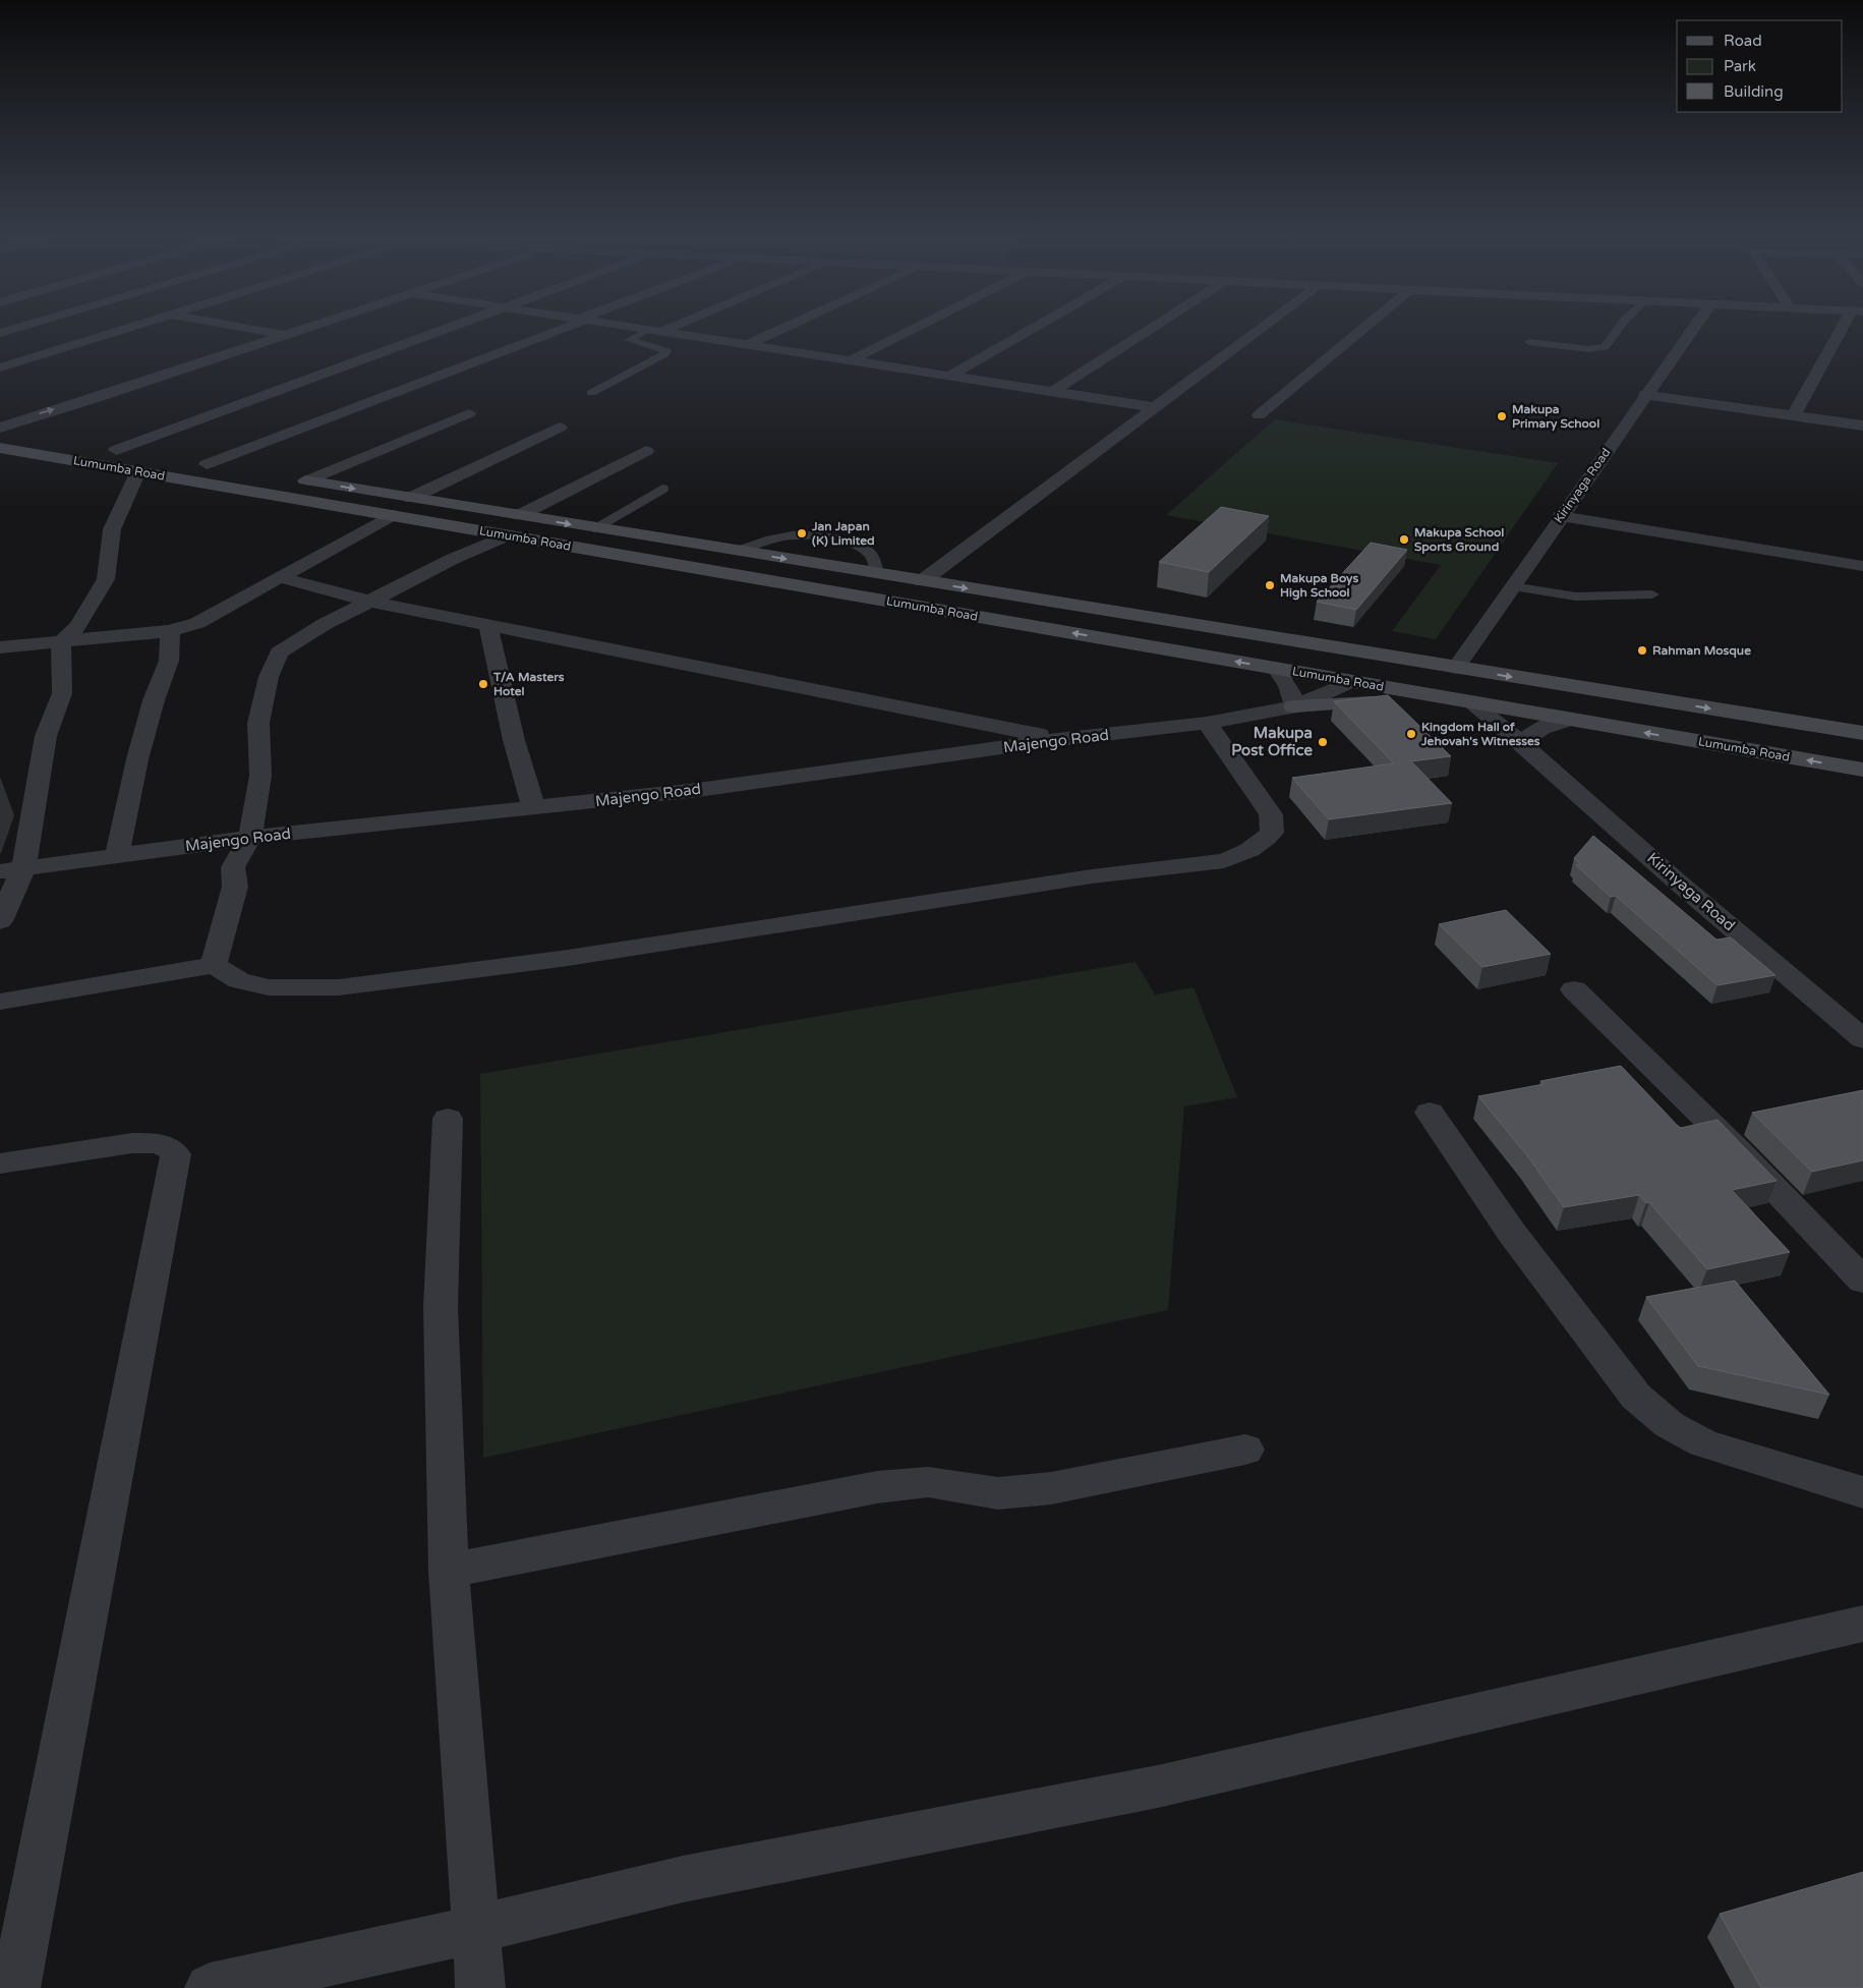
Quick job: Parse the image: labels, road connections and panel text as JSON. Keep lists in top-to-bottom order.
{
  "streets": {
    "main road": ["Lumumba Road"],
    "street": ["Kirinyaga Road", "Majengo Road"]
  },
  "crossings": [
    ["Lumumba Road", "Kirinyaga Road"],
    ["Lumumba Road", "Majengo Road"]
  ],
  "places": [
    "Makupa Primary School",
    "Jan Japan (K) Limited",
    "Makupa School Sports Ground",
    "Makupa Boys High School",
    "Rahman Mosque",
    "T/A Masters Hotel",
    "Kingdom Hall of Jehovah's Witnesses",
    "Makupa Post Office"
  ],
  "legend": ["Road", "Park", "Building"]
}
